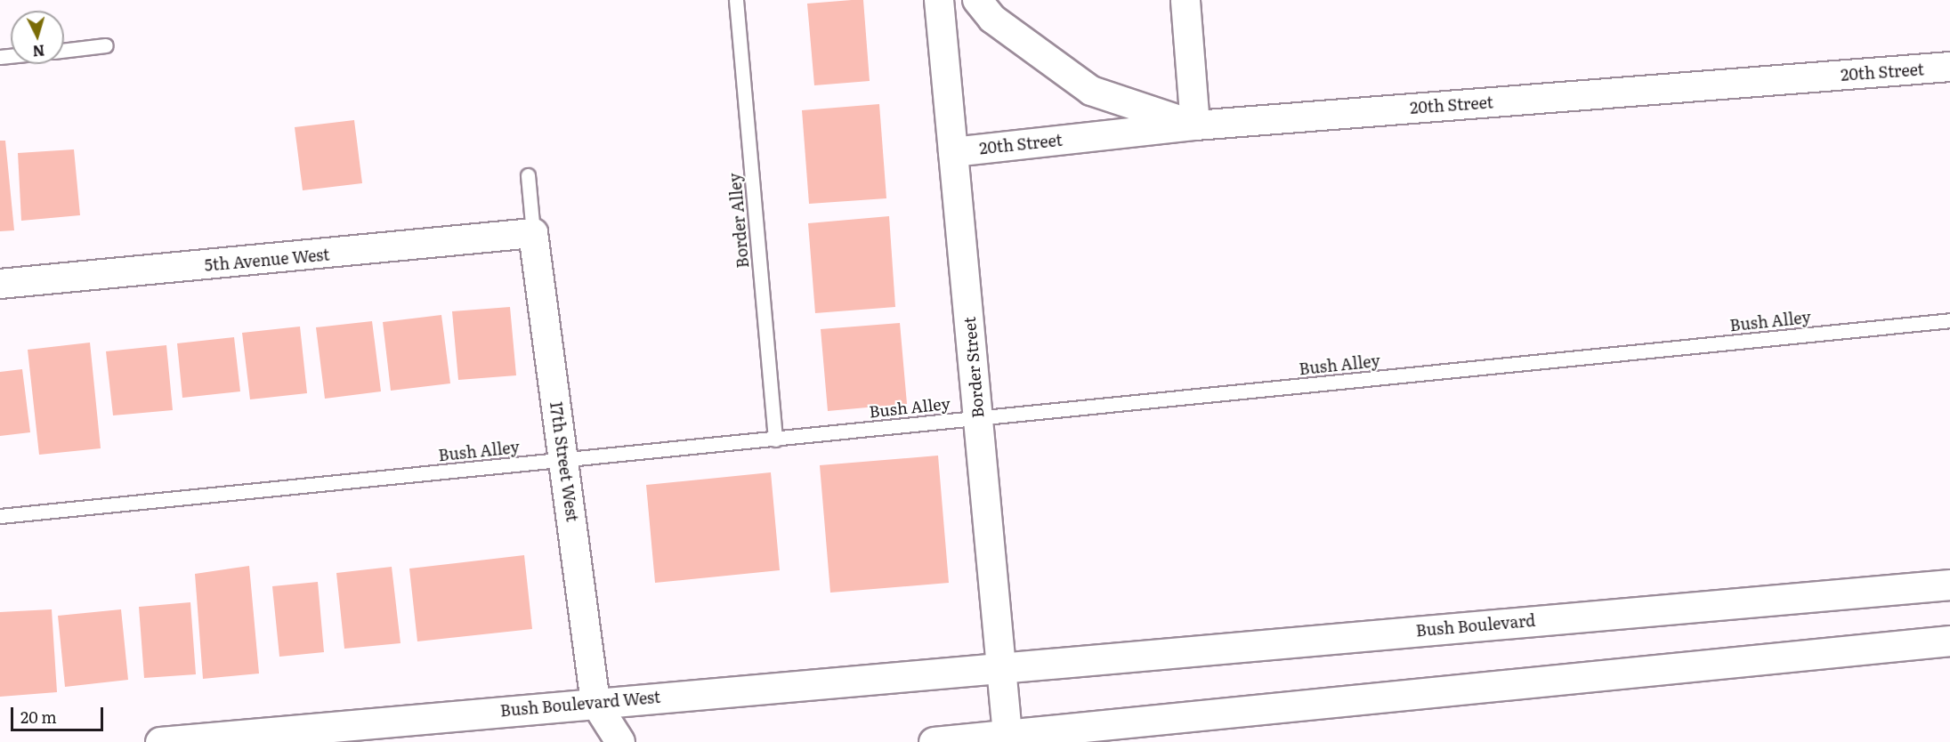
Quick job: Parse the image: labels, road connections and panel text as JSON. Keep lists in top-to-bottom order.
{
  "streets": {
    "main road": ["Bush Boulevard", "Bush Boulevard West"],
    "street": [
      "20th Street",
      "5th Avenue West",
      "Border Street",
      "17th Street West"
    ],
    "lane": ["Border Alley", "Bush Alley"]
  },
  "crossings": [
    ["20th Street", "Border Street"],
    ["Border Alley", "Bush Alley"],
    ["5th Avenue West", "17th Street West"],
    ["Bush Alley", "Border Street"],
    ["Bush Alley", "17th Street West"],
    ["Border Street", "Bush Boulevard"],
    ["Border Street", "Bush Boulevard West"],
    ["17th Street West", "Bush Boulevard West"],
    ["Bush Boulevard", "Bush Boulevard West"]
  ],
  "scale_bar": "20 m",
  "north": "bottom"
}
